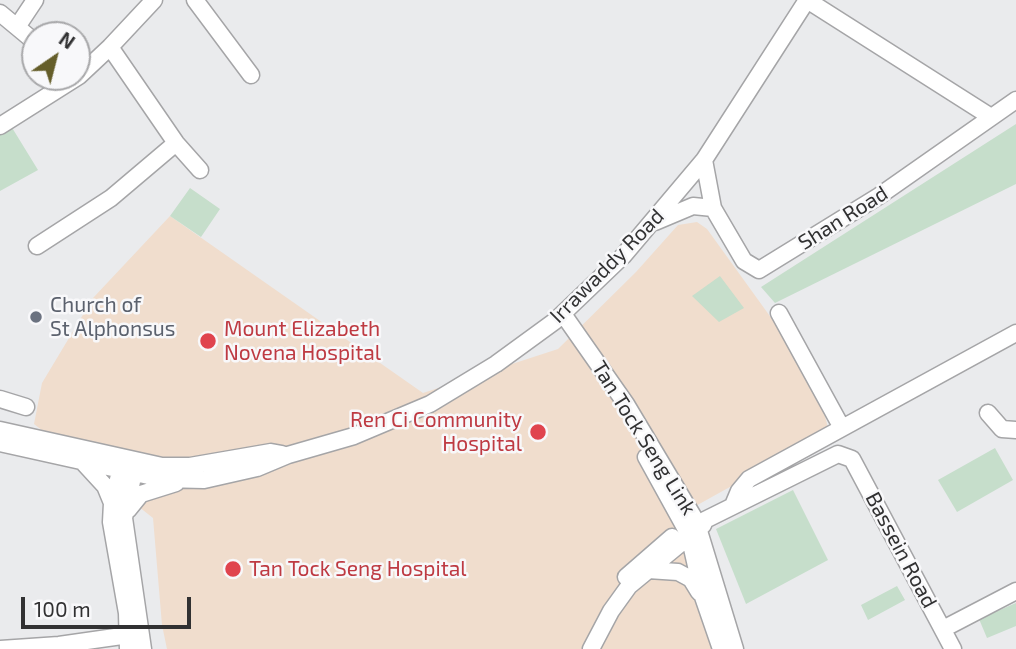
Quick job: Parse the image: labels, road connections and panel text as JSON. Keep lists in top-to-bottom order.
{
  "streets": {
    "street": [
      "Shan Road",
      "Irrawaddy Road",
      "Tan Tock Seng Link",
      "Bassein Road"
    ]
  },
  "crossings": [
    ["Shan Road", "Irrawaddy Road"],
    ["Irrawaddy Road", "Tan Tock Seng Link"]
  ],
  "places": [
    "Church of St Alphonsus",
    "Mount Elizabeth Novena Hospital",
    "Ren Ci Community Hospital",
    "Tan Tock Seng Hospital"
  ],
  "scale_bar": "100 m",
  "north": "top right"
}
